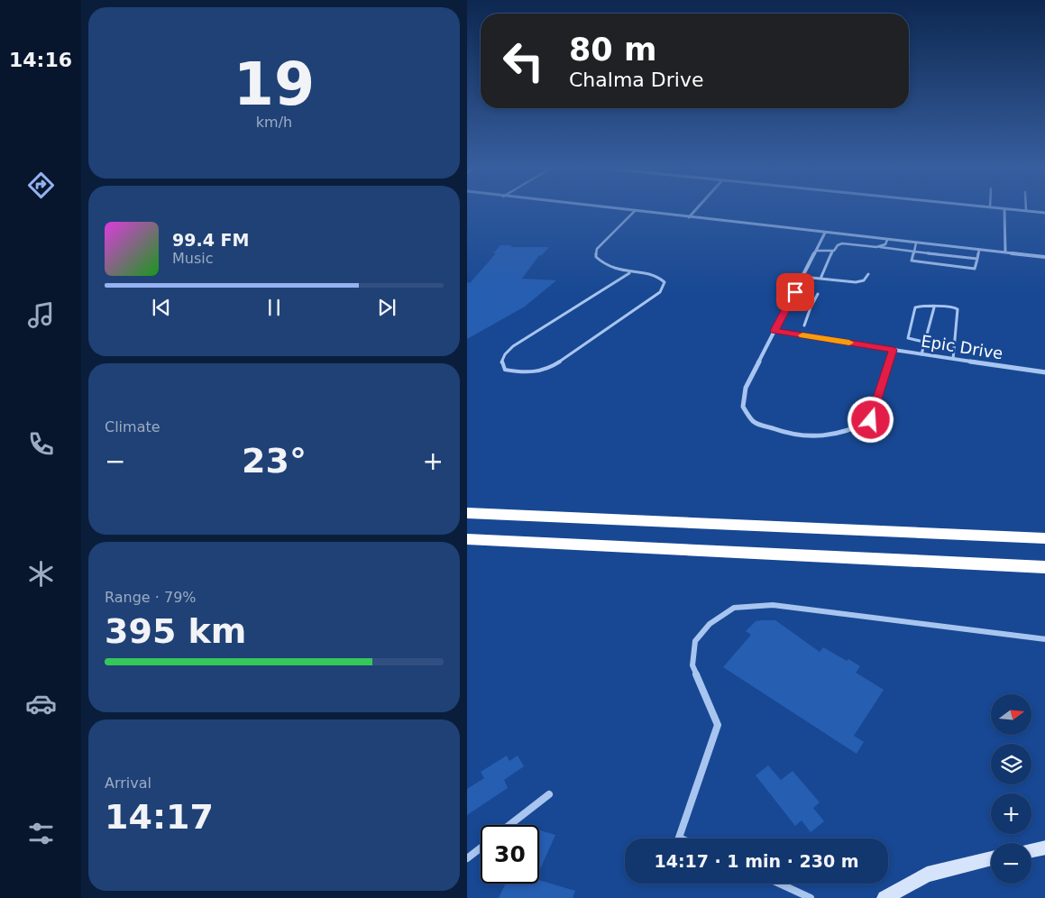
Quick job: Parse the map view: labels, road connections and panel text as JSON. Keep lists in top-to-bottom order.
{
  "streets": {
    "street": ["Epic Drive"]
  },
  "north": "right",
  "page": {
    "tabs": "14:16",
    "tile": [
      ["19", "km/h"],
      "Climate",
      ["Range · 79%", "395 km"],
      ["Arrival", "14:17"]
    ],
    "turn": ["80 m", "Chalma Drive"],
    "song": ["99.4 FM", "Music"],
    "heat": ["−", "23°", "+"],
    "map_buttons": ["+", "−"],
    "limit": "30",
    "trip": "14:17 · 1 min · 230 m"
  }
}
